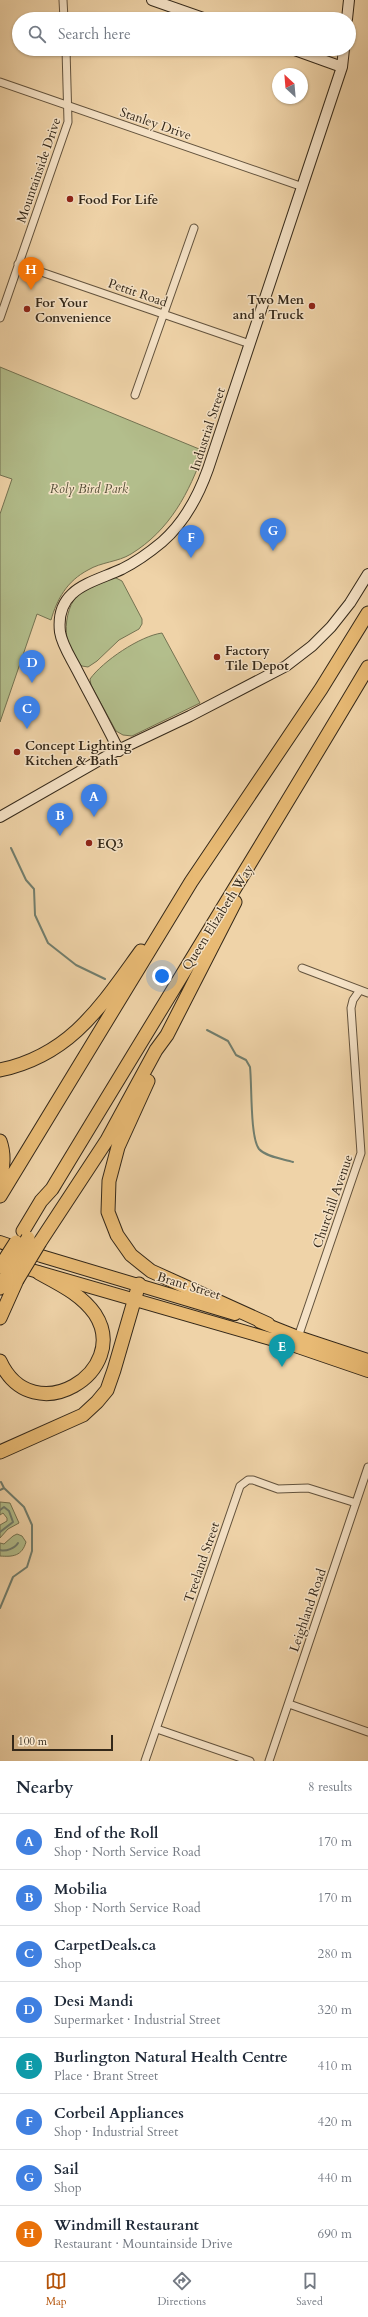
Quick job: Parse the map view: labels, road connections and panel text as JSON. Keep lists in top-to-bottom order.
{
  "streets": {
    "highway": ["Queen Elizabeth Way"],
    "main road": ["Brant Street"],
    "street": [
      "Stanley Drive",
      "Mountainside Drive",
      "Pettit Road",
      "Industrial Street",
      "Churchill Avenue",
      "Treeland Street",
      "Leighland Road"
    ]
  },
  "crossings": [
    ["Stanley Drive", "Mountainside Drive"],
    ["Stanley Drive", "Industrial Street"],
    ["Mountainside Drive", "Pettit Road"],
    ["Pettit Road", "Industrial Street"],
    ["Churchill Avenue", "Brant Street"],
    ["Treeland Street", "Leighland Road"]
  ],
  "parks": ["Roly Bird Park"],
  "places": [
    "Food For Life",
    "Two Men and a Truck",
    "For Your Convenience",
    "Factory Tile Depot",
    "Concept Lighting Kitchen & Bath",
    "EQ3"
  ],
  "scale_bar": "100 m",
  "north": "top left",
  "page": {
    "search": "Search here",
    "pins": [
      "H",
      "G",
      "F",
      "D",
      "C",
      "A",
      "B",
      "E"
    ],
    "scale": "100 m",
    "heading": ["Nearby", "8 results"],
    "list": [
      {
        "mark": "A",
        "name": "End of the Roll",
        "note": "Shop · North Service Road",
        "value": "170 m"
      },
      {
        "mark": "B",
        "name": "Mobilia",
        "note": "Shop · North Service Road",
        "value": "170 m"
      },
      {
        "mark": "C",
        "name": "CarpetDeals.ca",
        "note": "Shop",
        "value": "280 m"
      },
      {
        "mark": "D",
        "name": "Desi Mandi",
        "note": "Supermarket · Industrial Street",
        "value": "320 m"
      },
      {
        "mark": "E",
        "name": "Burlington Natural Health Centre",
        "note": "Place · Brant Street",
        "value": "410 m"
      },
      {
        "mark": "F",
        "name": "Corbeil Appliances",
        "note": "Shop · Industrial Street",
        "value": "420 m"
      },
      {
        "mark": "G",
        "name": "Sail",
        "note": "Shop",
        "value": "440 m"
      },
      {
        "mark": "H",
        "name": "Windmill Restaurant",
        "note": "Restaurant · Mountainside Drive",
        "value": "690 m"
      }
    ],
    "nav": ["Map", "Directions", "Saved"]
  }
}
